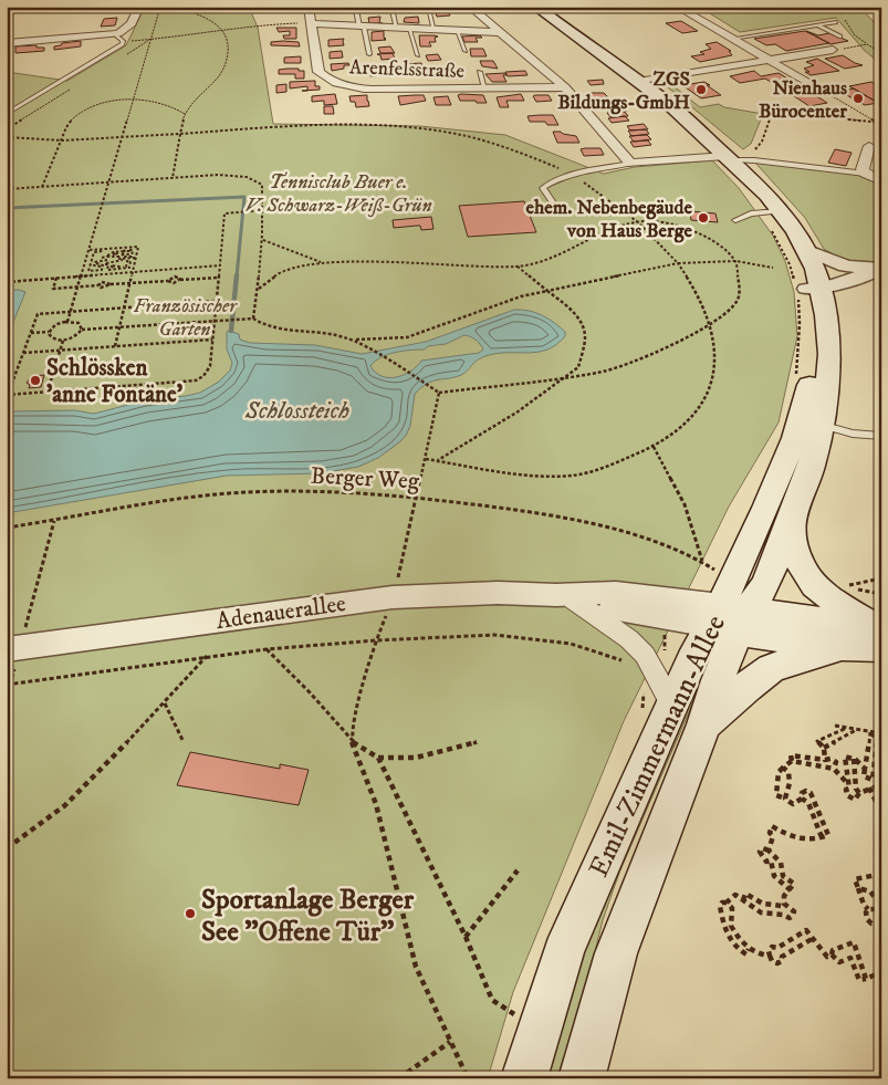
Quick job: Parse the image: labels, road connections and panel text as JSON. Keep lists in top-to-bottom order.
{
  "streets": {
    "main road": ["Adenauerallee", "Emil-Zimmermann-Allee"],
    "street": ["Arenfelsstraße"],
    "path": ["Berger Weg"]
  },
  "crossings": [
    ["Adenauerallee", "Emil-Zimmermann-Allee"]
  ],
  "water": ["Schlossteich"],
  "parks": ["Tennisclub Buer e. V. Schwarz-Weiß-Grün", "Französischer Garten"],
  "places": [
    "ZGS Bildungs-GmbH",
    "Nienhaus Bürocenter",
    "ehem. Nebenbegäude von Haus Berge",
    "Schlössken 'anne Fontäne'",
    "Sportanlage Berger See \"Offene Tür\""
  ]
}
